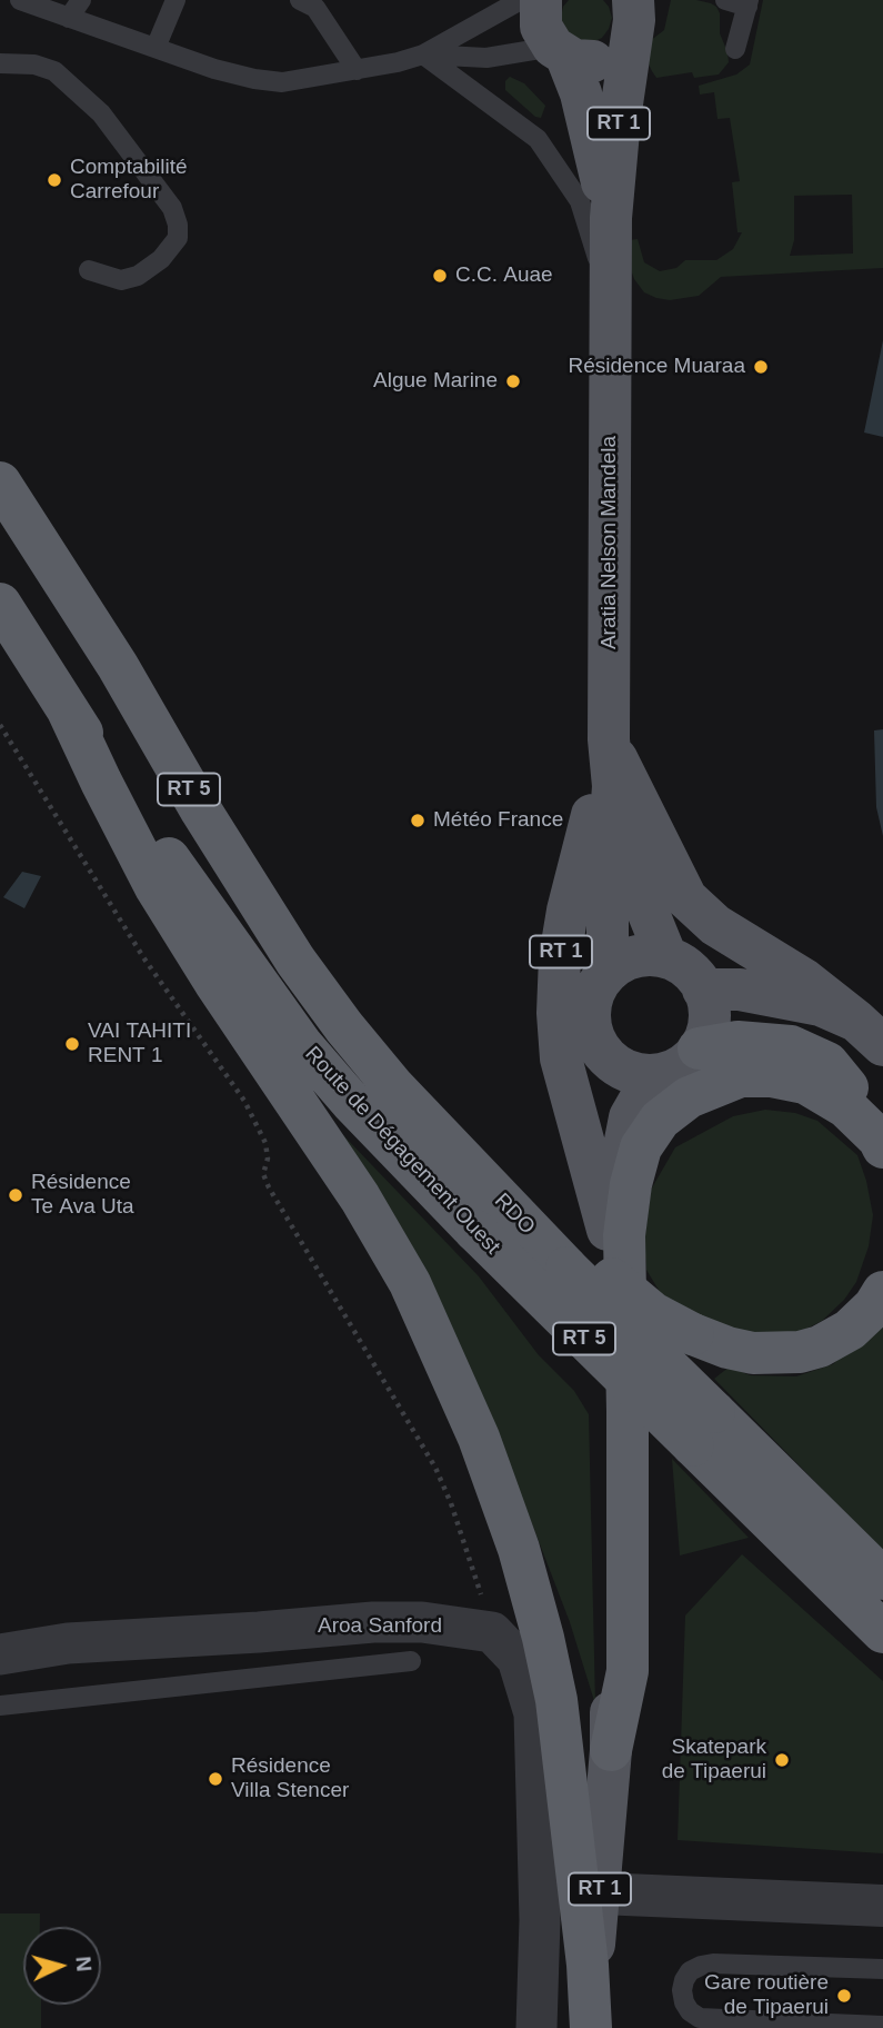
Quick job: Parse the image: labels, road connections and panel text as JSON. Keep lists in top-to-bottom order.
{
  "streets": {
    "highway": ["RT 5", "Route de Dégagement Ouest"],
    "main road": ["RT 1", "Aratia Nelson Mandela"],
    "street": ["Aroa Sanford"]
  },
  "crossings": [
    ["RT 1", "Aratia Nelson Mandela"],
    ["RT 1", "Route de Dégagement Ouest"]
  ],
  "places": [
    "Comptabilité Carrefour",
    "C.C. Auae",
    "Résidence Muaraa",
    "Algue Marine",
    "Météo France",
    "VAI TAHITI RENT 1",
    "Résidence Te Ava Uta",
    "Skatepark de Tipaerui",
    "Résidence Villa Stencer",
    "Gare routière de Tipaerui"
  ],
  "north": "right"
}
